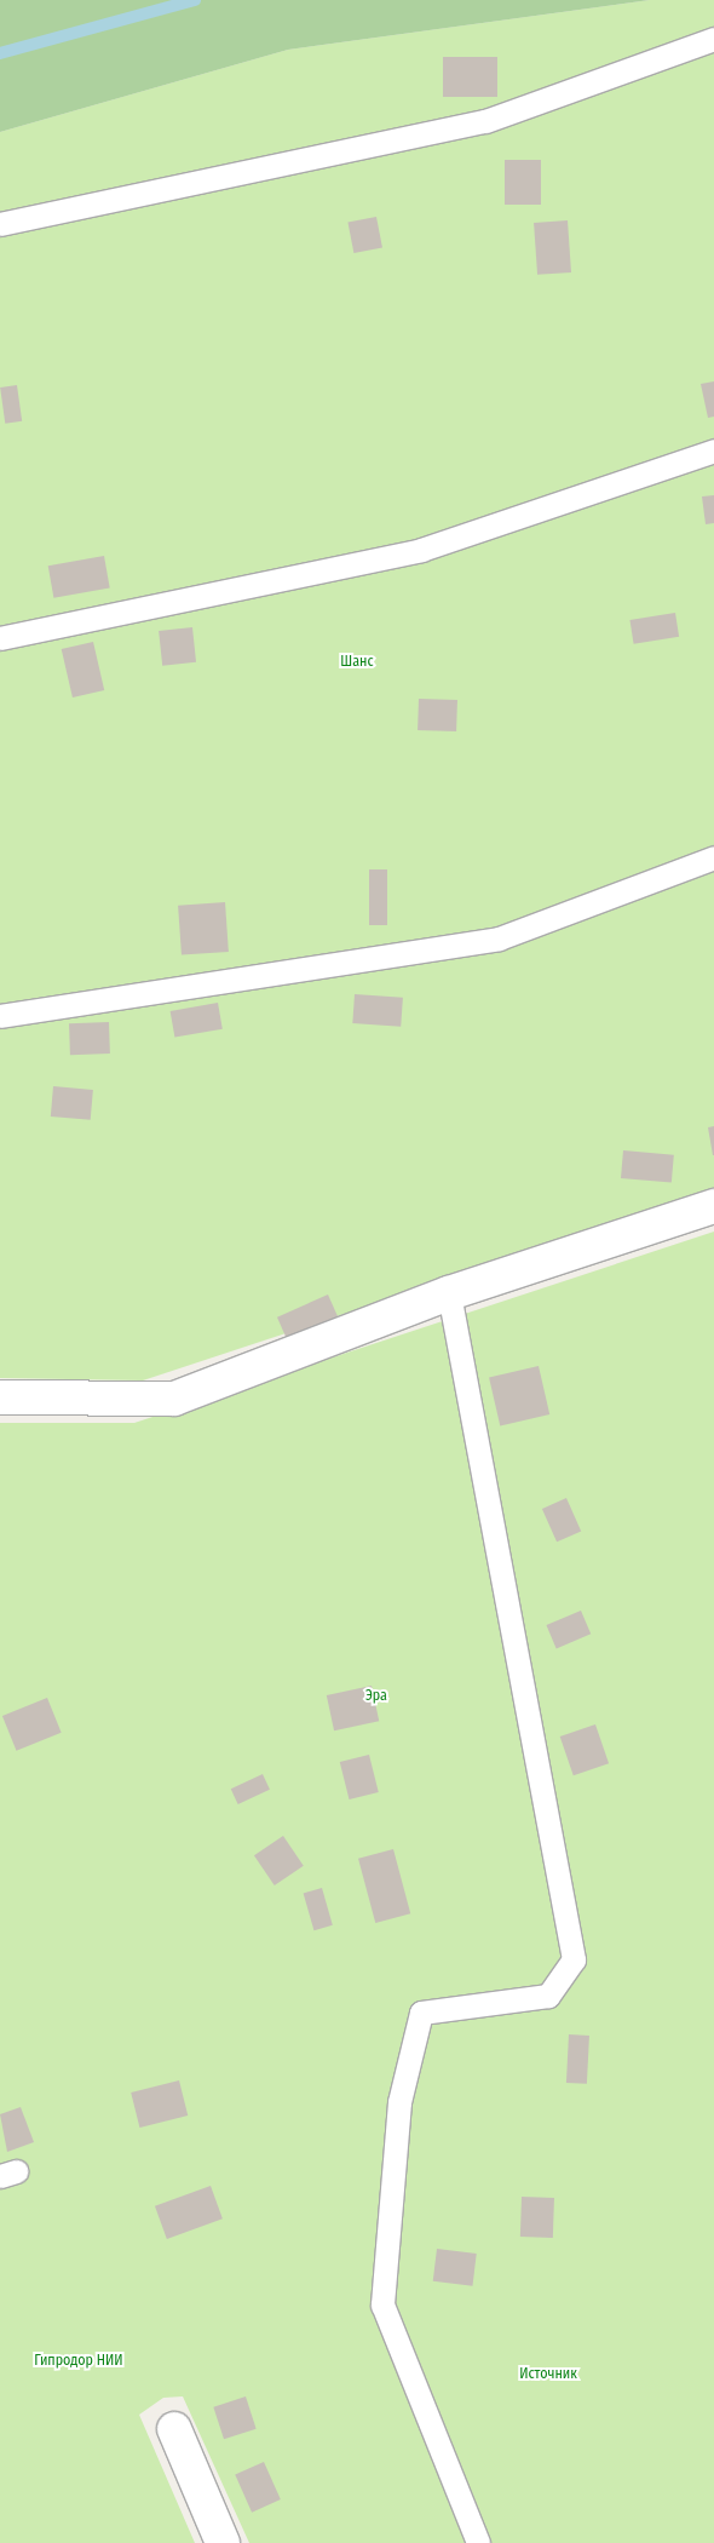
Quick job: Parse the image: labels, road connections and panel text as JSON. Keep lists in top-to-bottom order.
{
  "parks": [
    "Шанс",
    "Эра",
    "Гипродор НИИ",
    "Источник"
  ]
}
